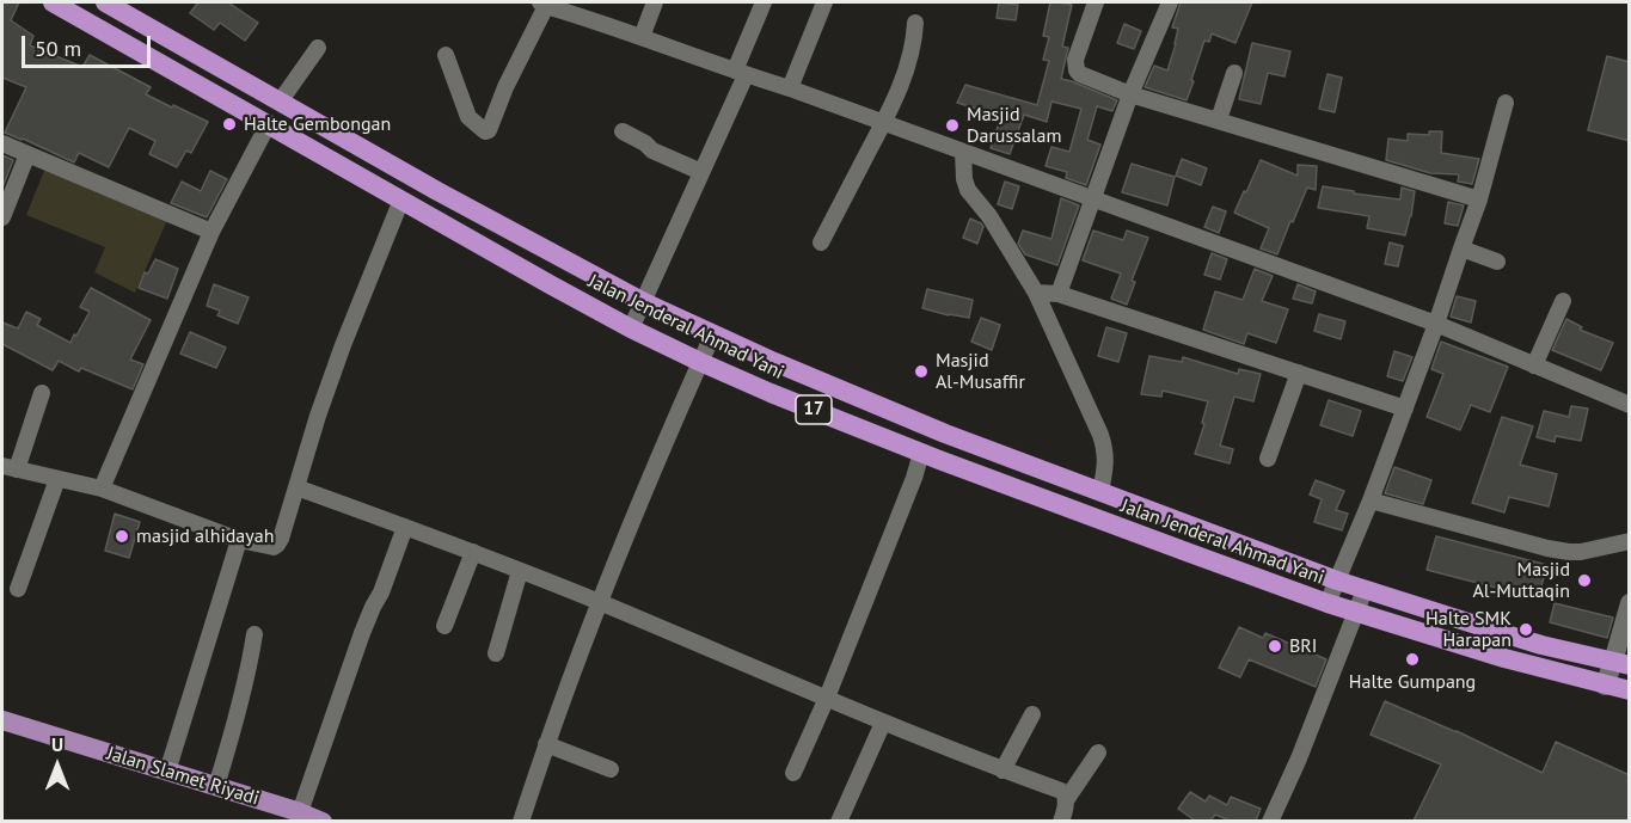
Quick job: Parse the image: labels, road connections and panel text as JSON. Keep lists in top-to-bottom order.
{
  "streets": {
    "highway": ["Jalan Jenderal Ahmad Yani", "17"],
    "main road": ["Jalan Slamet Riyadi"]
  },
  "places": [
    "Halte Gembongan",
    "Masjid Darussalam",
    "Masjid Al-Musaffir",
    "masjid alhidayah",
    "Masjid Al-Muttaqin",
    "Halte SMK Harapan",
    "BRI",
    "Halte Gumpang"
  ],
  "scale_bar": "50 m",
  "north": "top"
}
